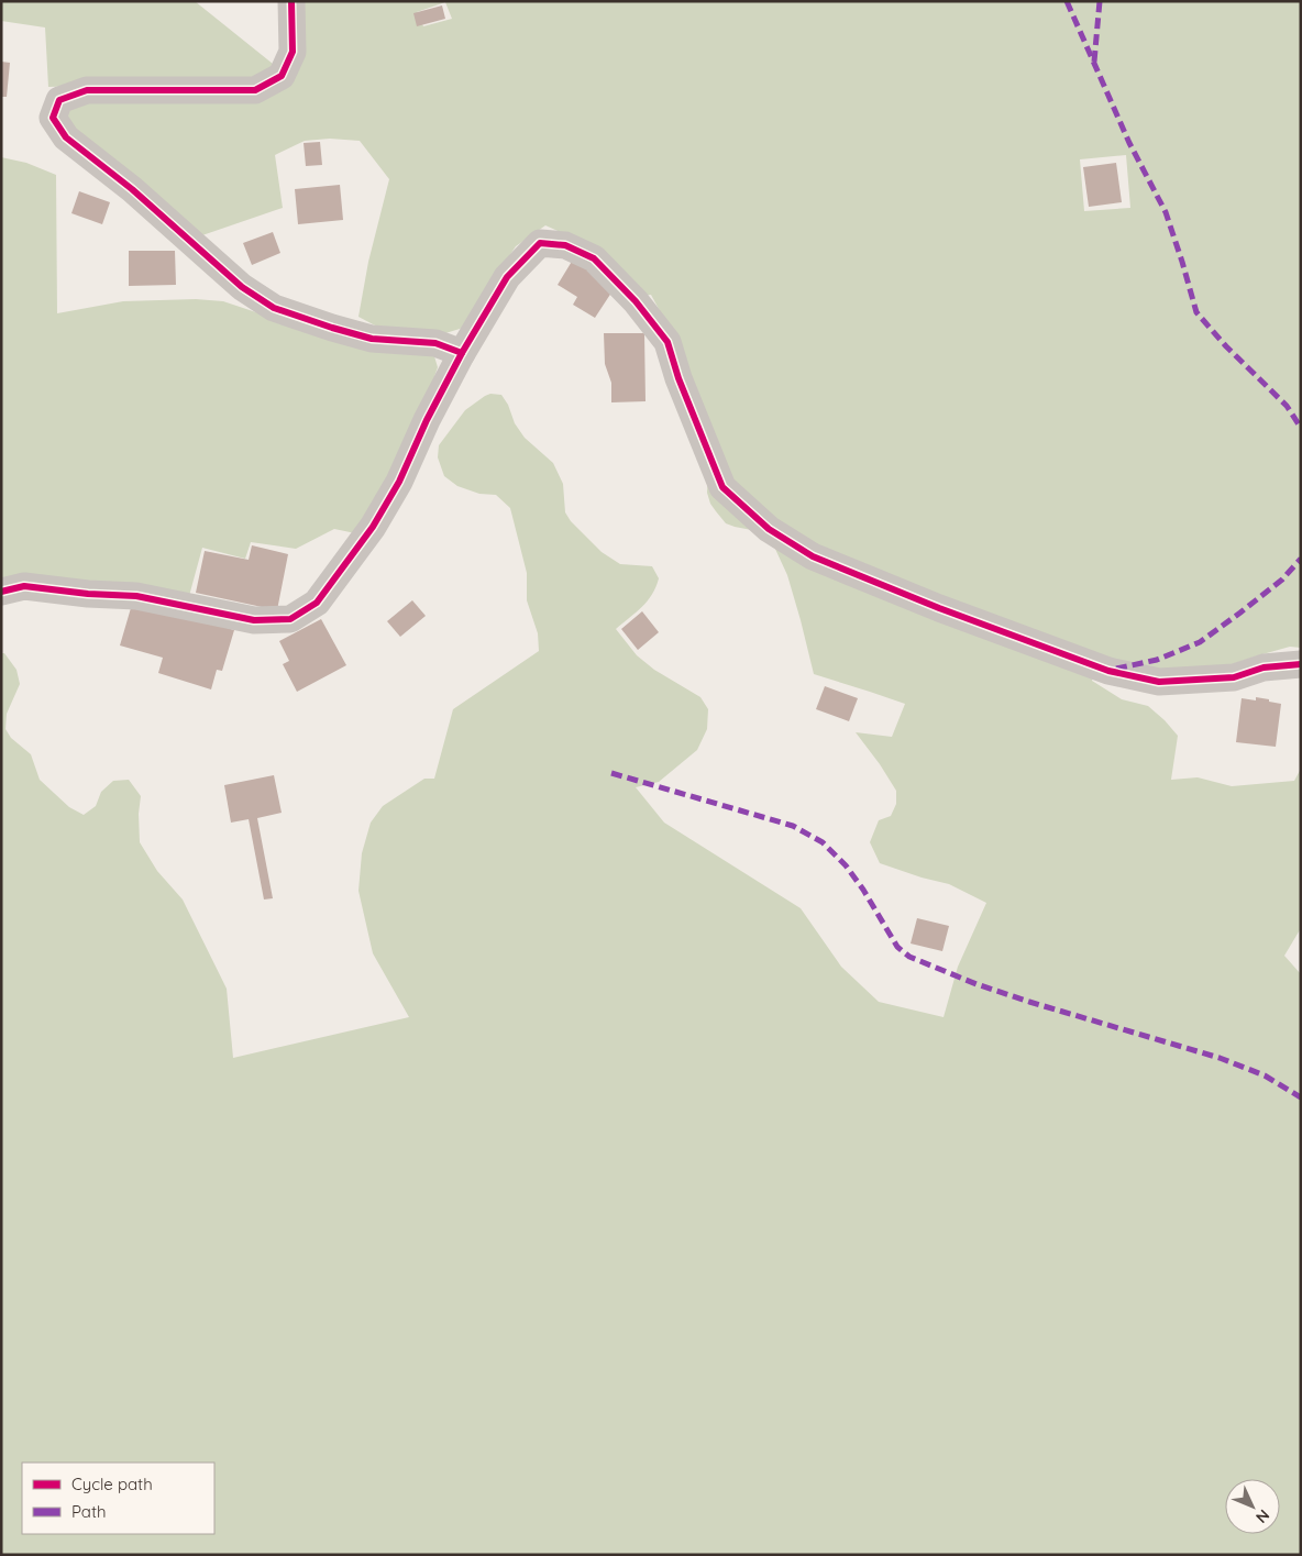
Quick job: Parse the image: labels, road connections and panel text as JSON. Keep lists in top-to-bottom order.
{
  "legend": ["Cycle path", "Path"],
  "north": "bottom right"
}
